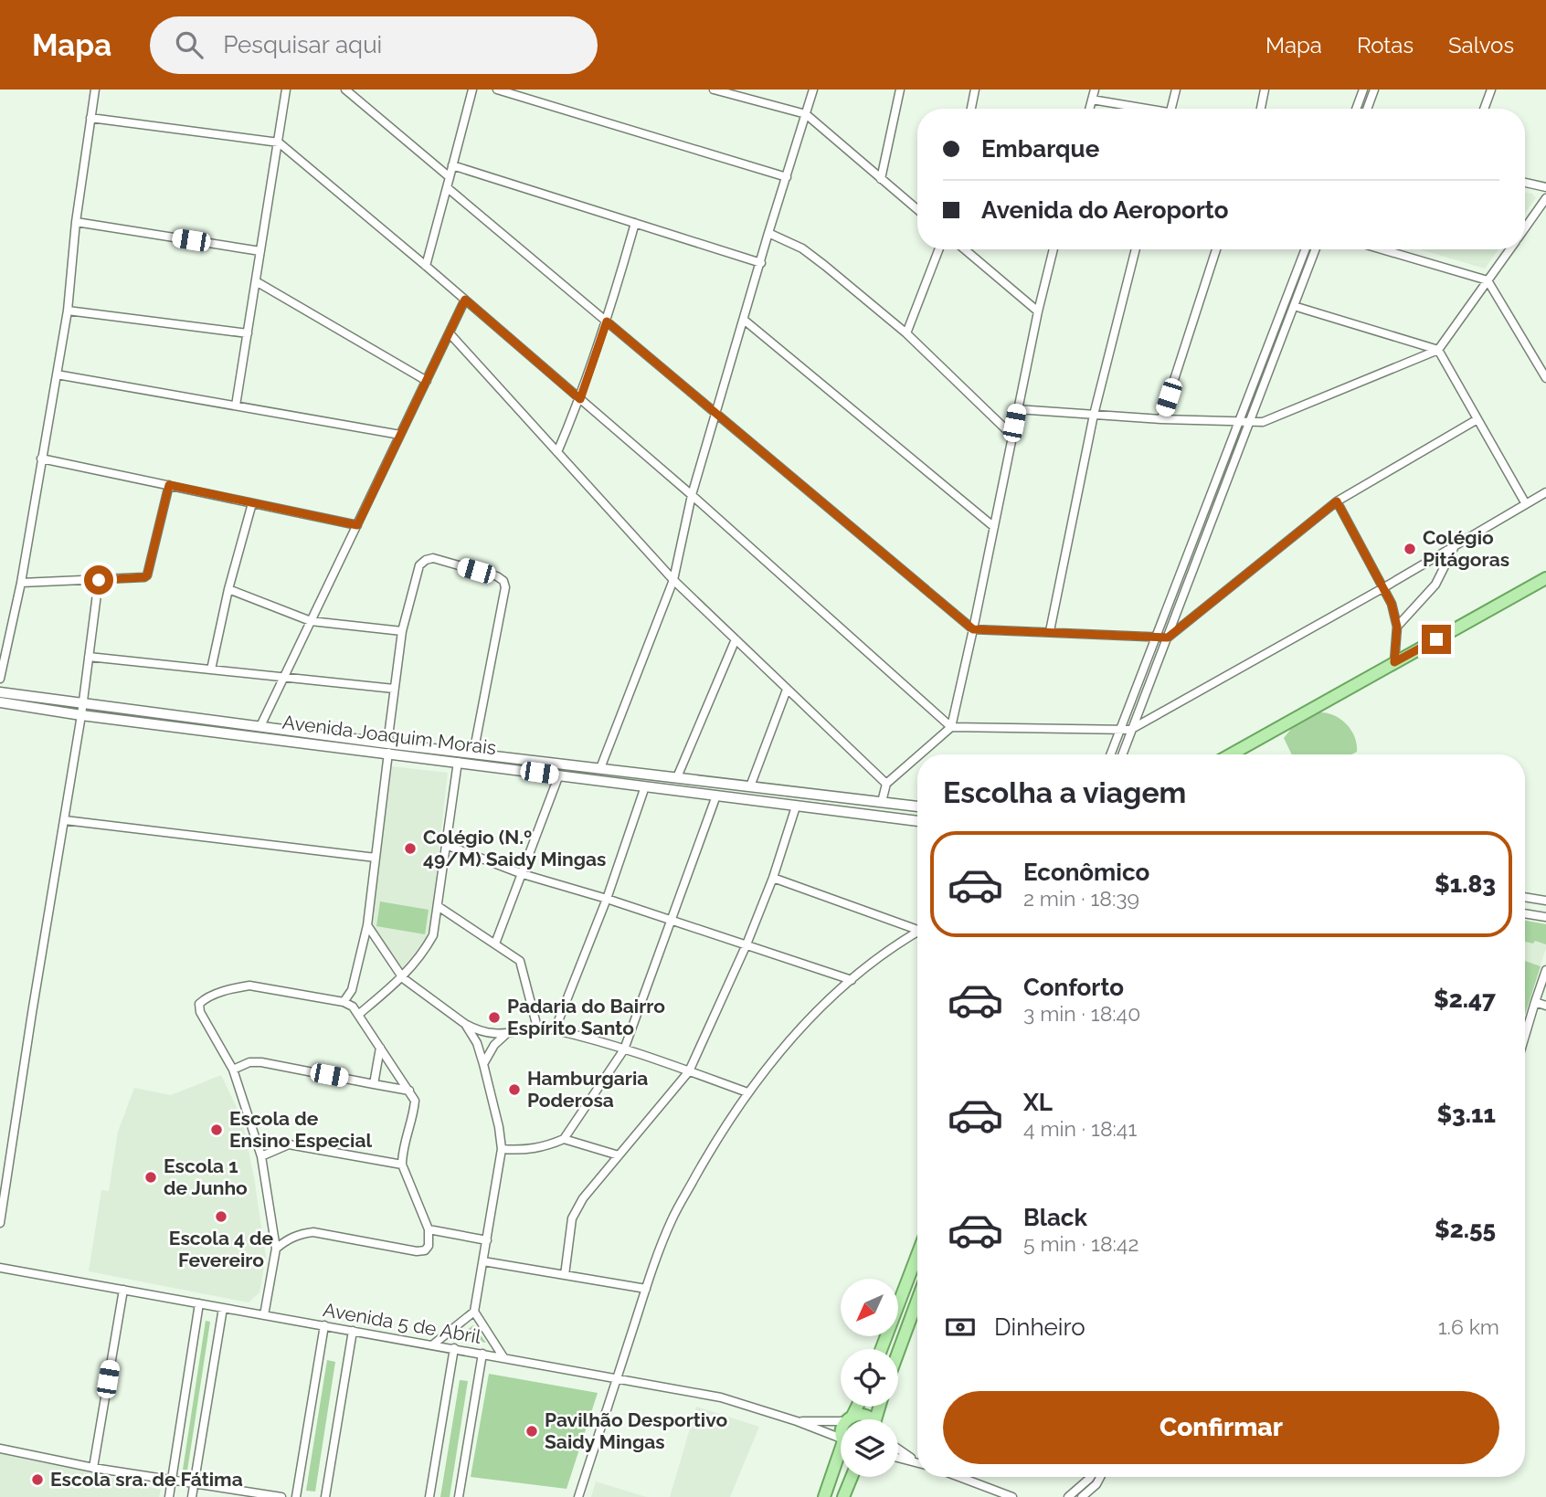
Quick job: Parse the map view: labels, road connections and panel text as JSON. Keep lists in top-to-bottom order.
{
  "streets": {
    "street": ["Avenida Joaquim Morais", "Avenida 5 de Abril"]
  },
  "places": [
    "Colégio Pitágoras",
    "Colégio (N.º 49/M) Saidy Mingas",
    "Padaria do Bairro Espírito Santo",
    "Hamburgaria Poderosa",
    "Escola de Ensino Especial",
    "Escola 1 de Junho",
    "Escola 4 de Fevereiro",
    "Pavilhão Desportivo Saidy Mingas",
    "Escola sra. de Fátima"
  ],
  "north": "bottom left",
  "page": {
    "header": "Mapa",
    "search": "Pesquisar aqui",
    "nav": ["Mapa", "Rotas", "Salvos"],
    "banner": ["Embarque", "Avenida do Aeroporto"],
    "heading": "Escolha a viagem",
    "list": [
      {
        "name": "Econômico",
        "note": "2 min · 18:39",
        "value": "$1.83"
      },
      {
        "name": "Conforto",
        "note": "3 min · 18:40",
        "value": "$2.47"
      },
      {
        "name": "XL",
        "note": "4 min · 18:41",
        "value": "$3.11"
      },
      {
        "name": "Black",
        "note": "5 min · 18:42",
        "value": "$2.55"
      }
    ],
    "pay": ["Dinheiro", "1.6 km"],
    "buttons": "Confirmar"
  }
}
